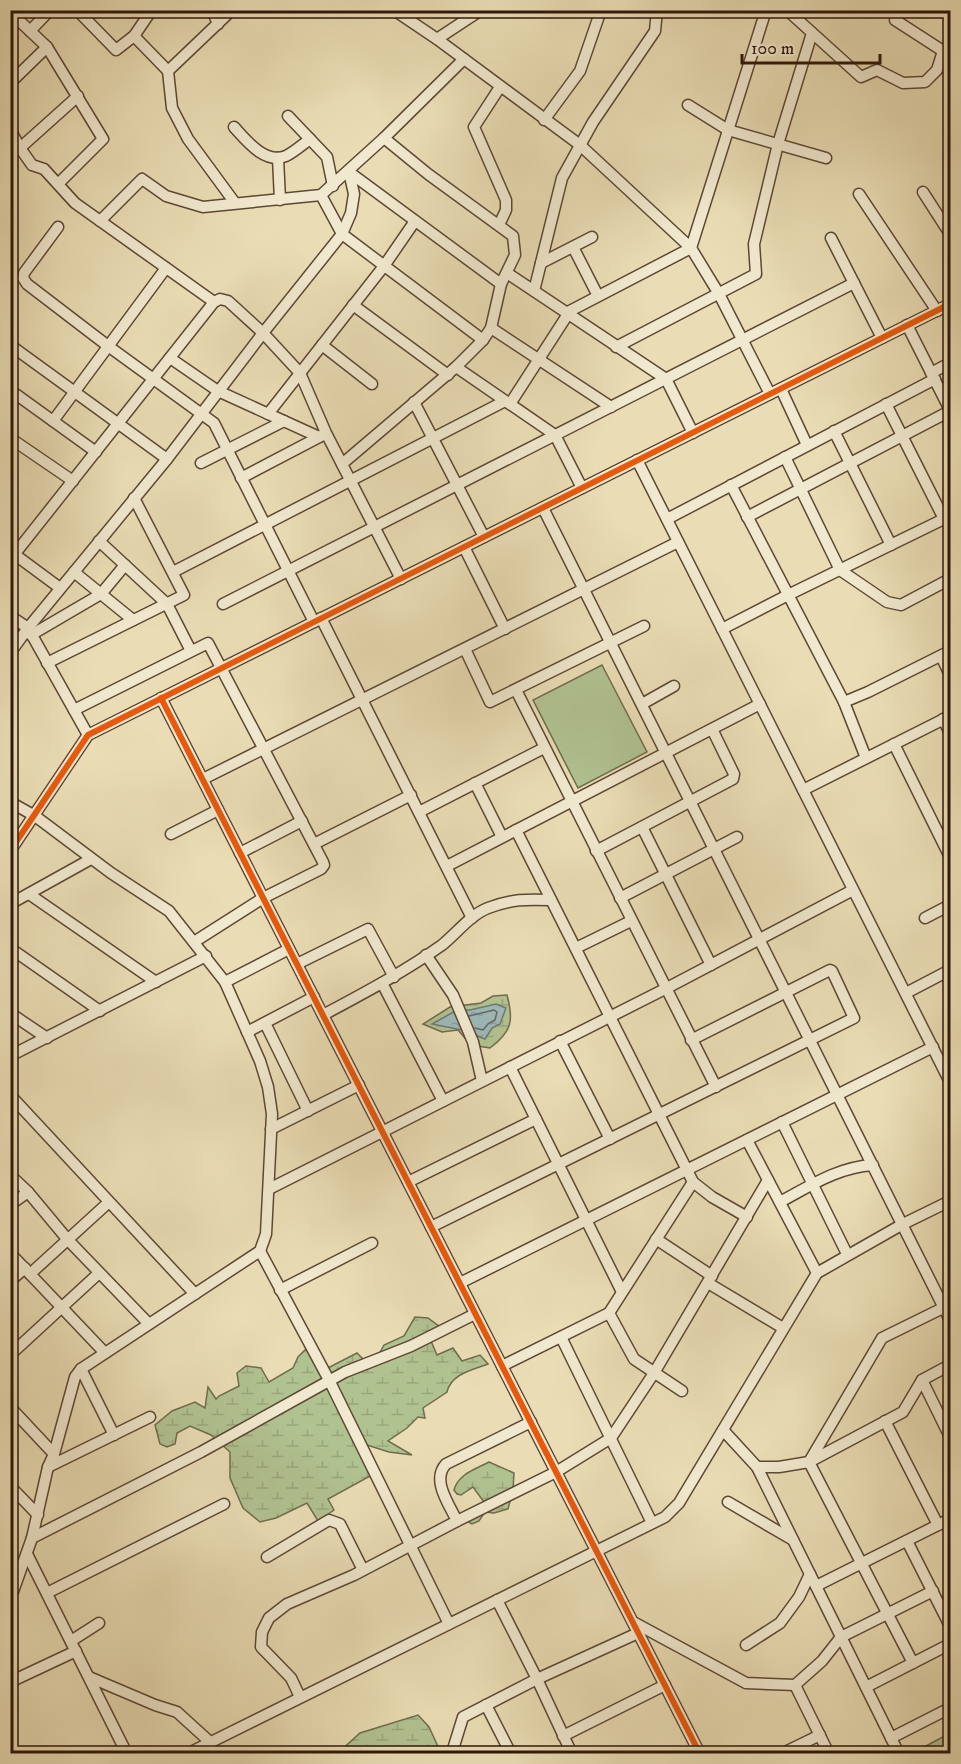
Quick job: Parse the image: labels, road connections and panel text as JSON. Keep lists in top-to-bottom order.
{
  "scale_bar": "100 m"
}
